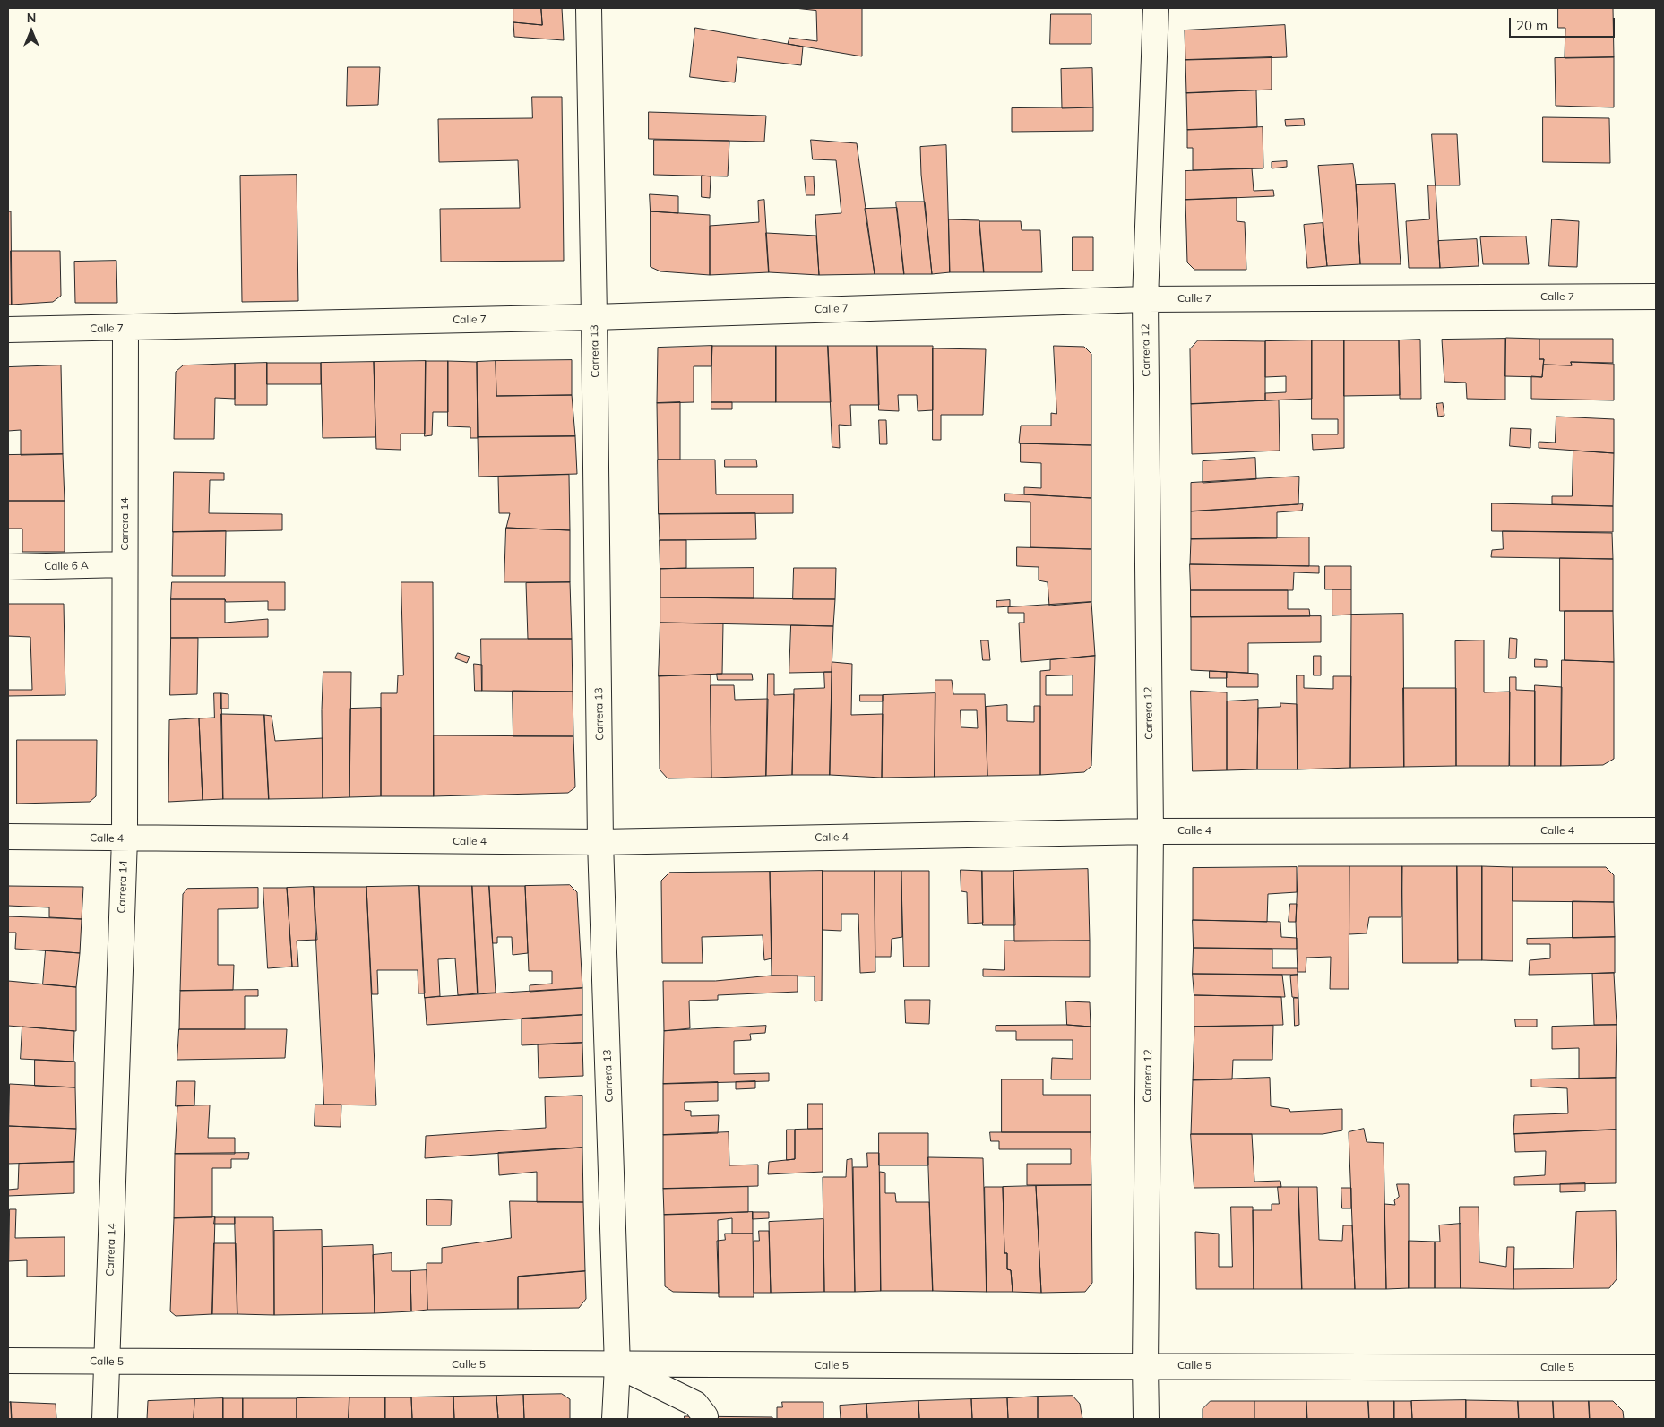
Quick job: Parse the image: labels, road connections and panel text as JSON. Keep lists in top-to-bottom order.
{
  "streets": {
    "street": [
      "Calle 7",
      "Carrera 12",
      "Carrera 13",
      "Carrera 14",
      "Calle 6 A",
      "Calle 4",
      "Calle 5"
    ]
  },
  "crossings": [
    ["Calle 7", "Carrera 12"],
    ["Calle 7", "Carrera 13"],
    ["Calle 7", "Carrera 14"],
    ["Carrera 12", "Calle 4"],
    ["Carrera 12", "Calle 5"],
    ["Carrera 13", "Calle 4"],
    ["Carrera 13", "Calle 5"],
    ["Carrera 14", "Calle 6 A"],
    ["Carrera 14", "Calle 4"],
    ["Carrera 14", "Calle 5"]
  ],
  "scale_bar": "20 m",
  "north": "top"
}
